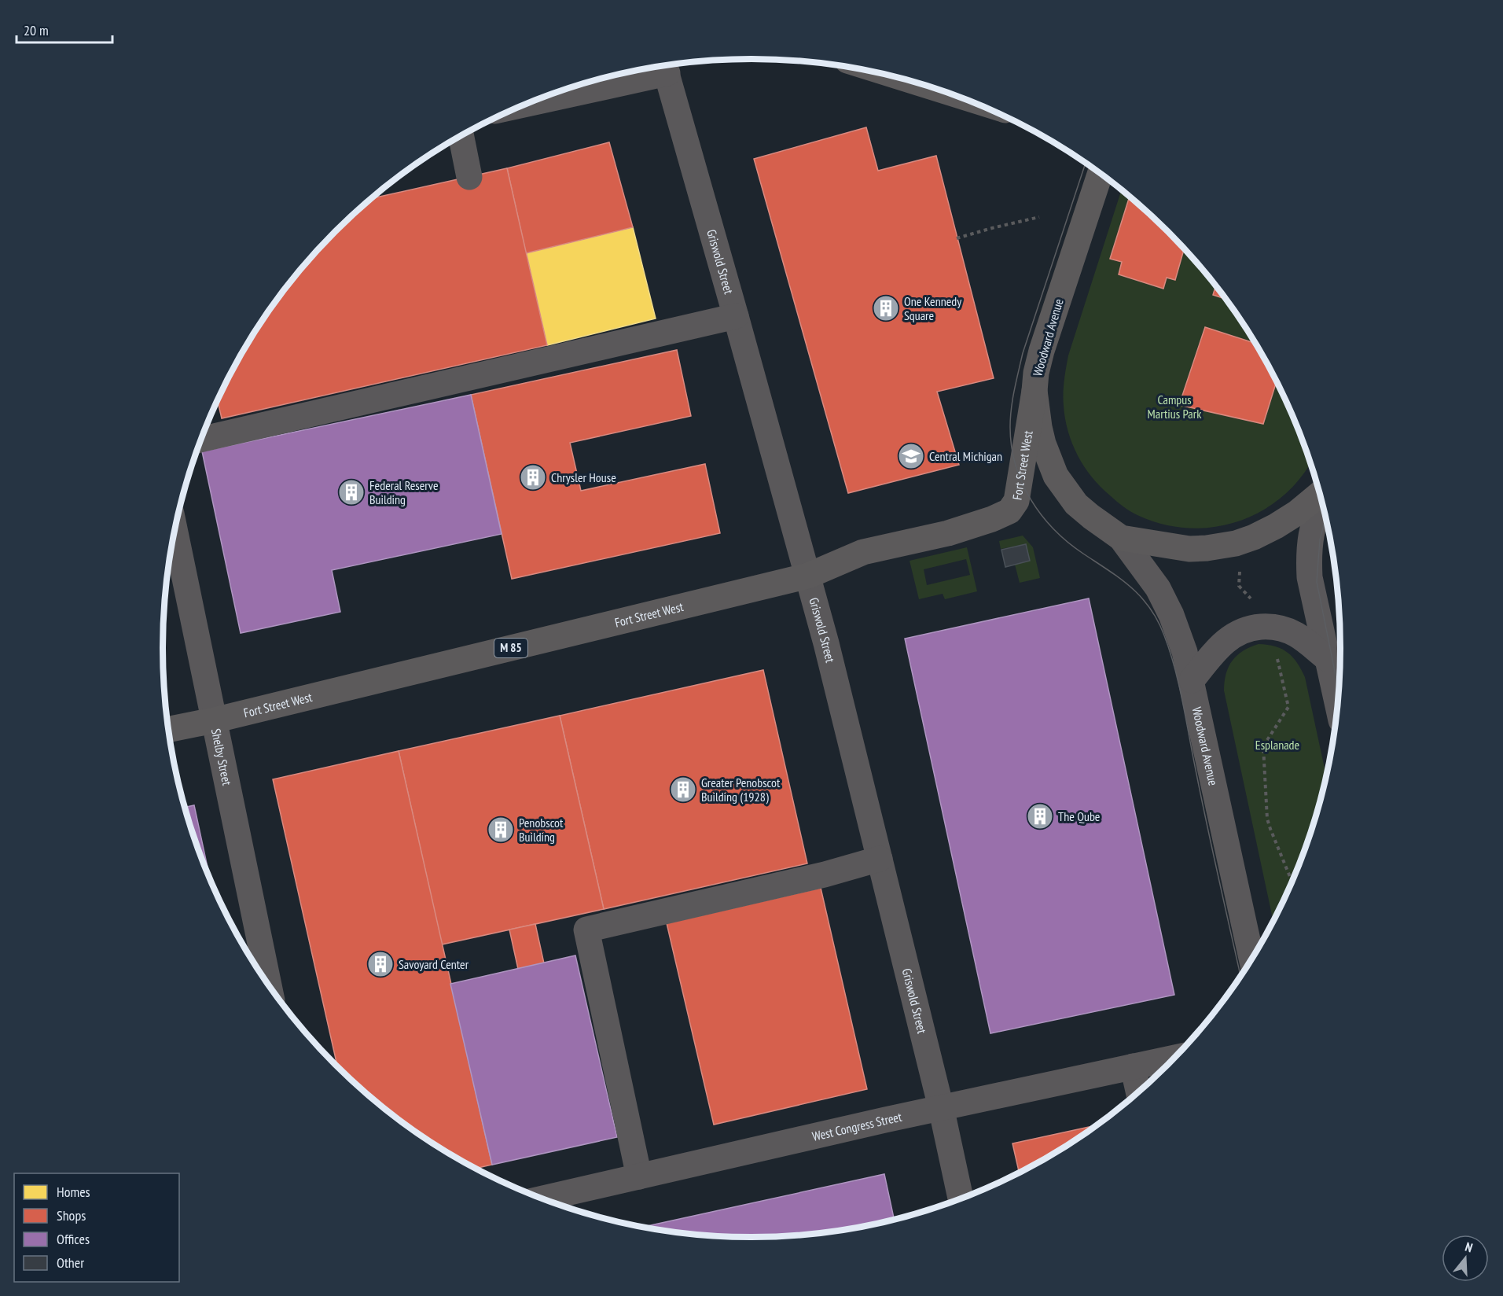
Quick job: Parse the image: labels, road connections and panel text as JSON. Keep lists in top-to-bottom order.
{
  "streets": {
    "main road": ["Woodward Avenue", "Fort Street West", "M 85"],
    "street": ["Griswold Street", "Shelby Street", "West Congress Street"]
  },
  "crossings": [
    ["Griswold Street", "Fort Street West"],
    ["Griswold Street", "West Congress Street"],
    ["Woodward Avenue", "Fort Street West"],
    ["Fort Street West", "Shelby Street"]
  ],
  "parks": ["Campus Martius Park", "Esplanade"],
  "places": {
    "building": [
      "One Kennedy Square",
      "Chrysler House",
      "Federal Reserve Building",
      "Greater Penobscot Building (1928)",
      "The Qube",
      "Penobscot Building",
      "Savoyard Center"
    ],
    "school or university": ["Central Michigan"]
  },
  "legend": [
    "Homes",
    "Shops",
    "Offices",
    "Other"
  ],
  "scale_bar": "20 m",
  "north": "top"
}
